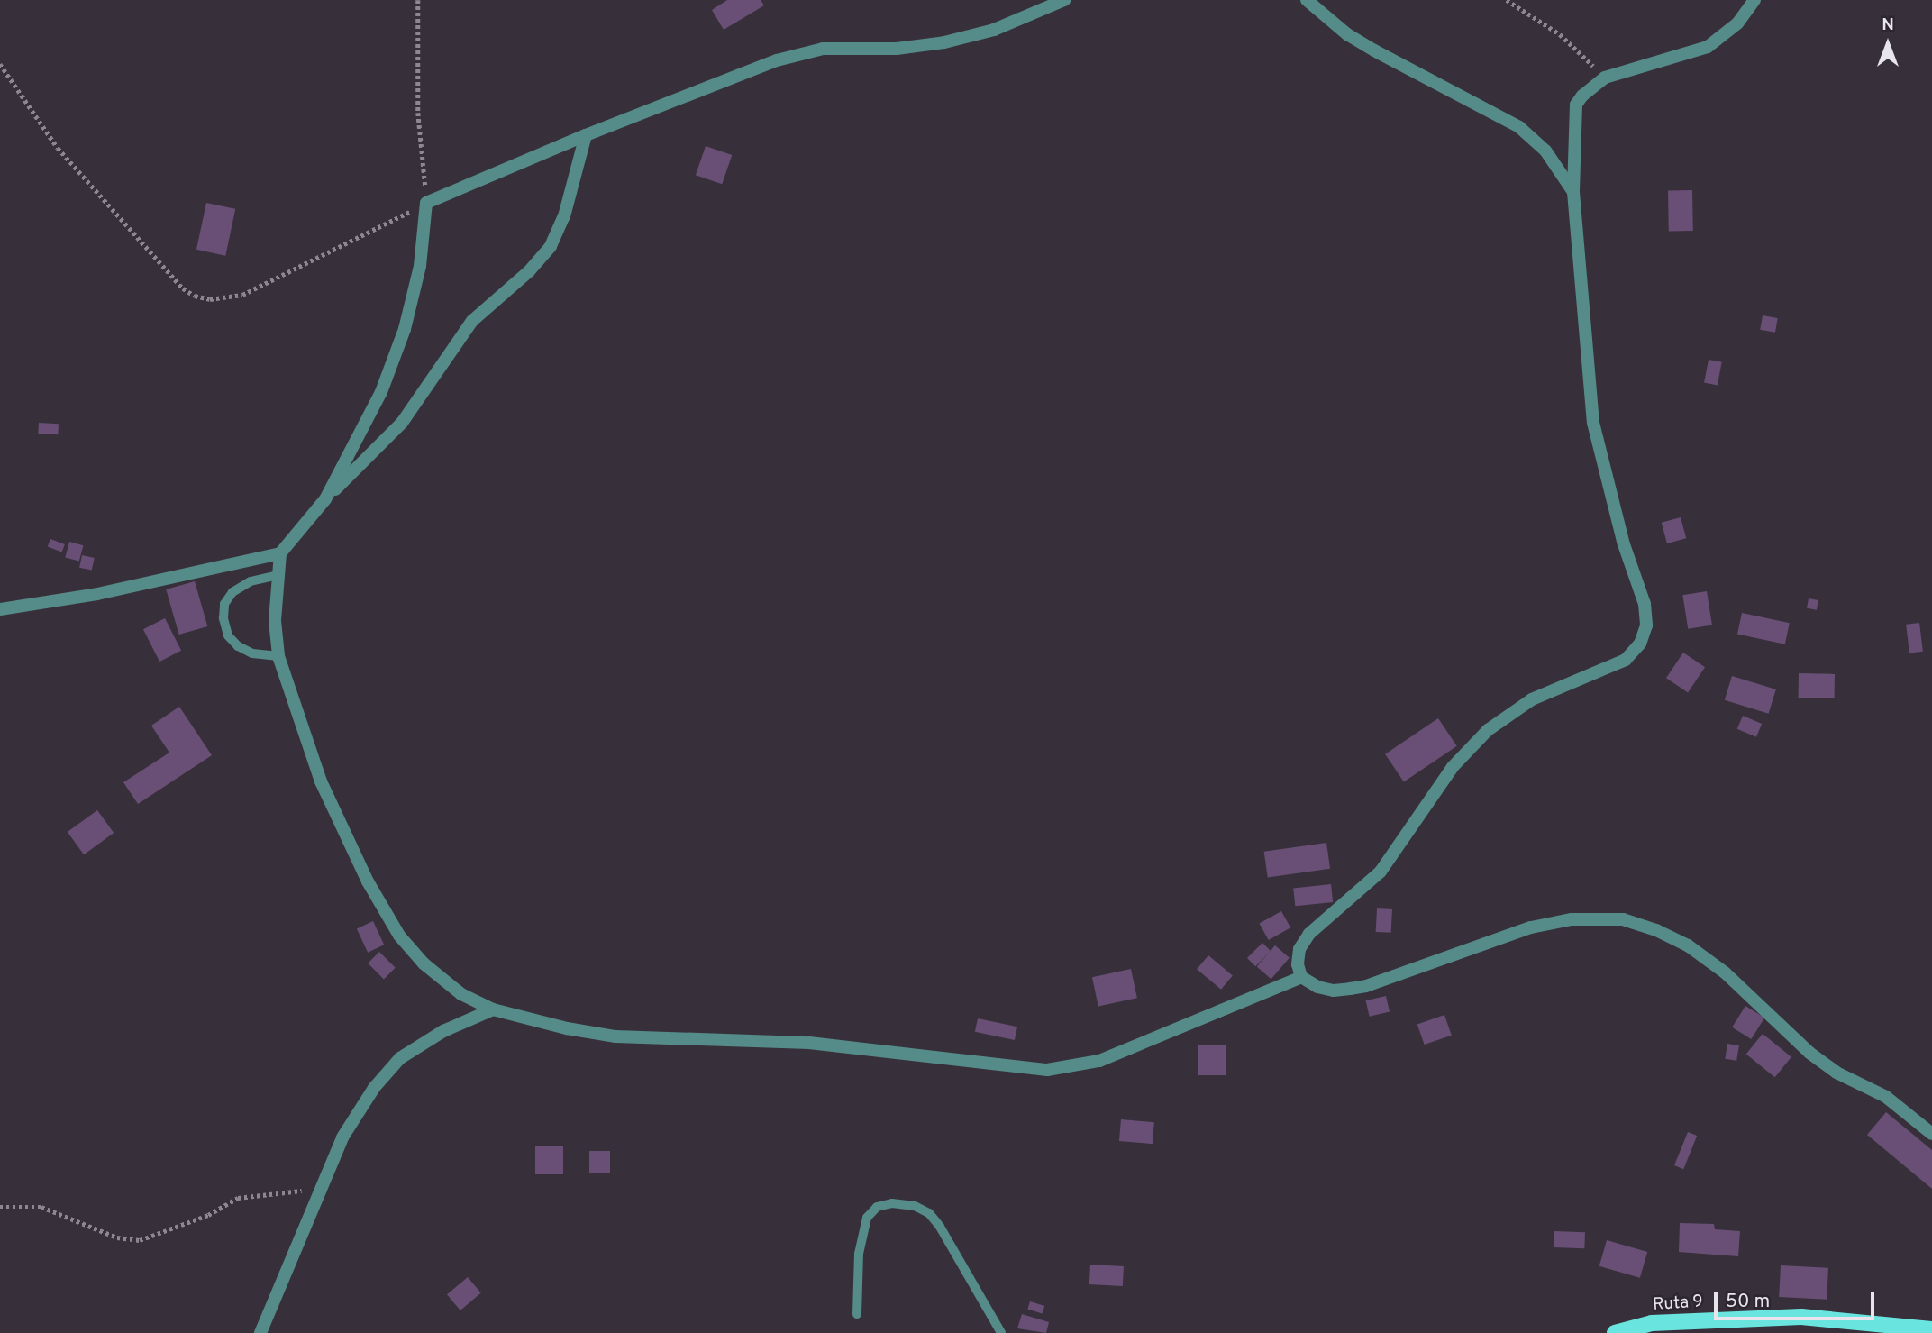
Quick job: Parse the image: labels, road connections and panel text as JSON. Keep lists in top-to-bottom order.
{
  "streets": {
    "main road": ["Ruta 9"]
  },
  "scale_bar": "50 m",
  "north": "top"
}
